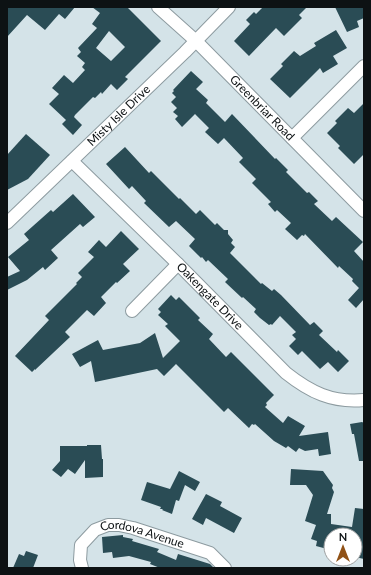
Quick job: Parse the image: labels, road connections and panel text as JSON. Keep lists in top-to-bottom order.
{
  "streets": {
    "street": [
      "Greenbriar Road",
      "Misty Isle Drive",
      "Oakengate Drive",
      "Cordova Avenue"
    ]
  },
  "crossings": [
    ["Greenbriar Road", "Misty Isle Drive"],
    ["Misty Isle Drive", "Oakengate Drive"]
  ],
  "north": "top"
}
